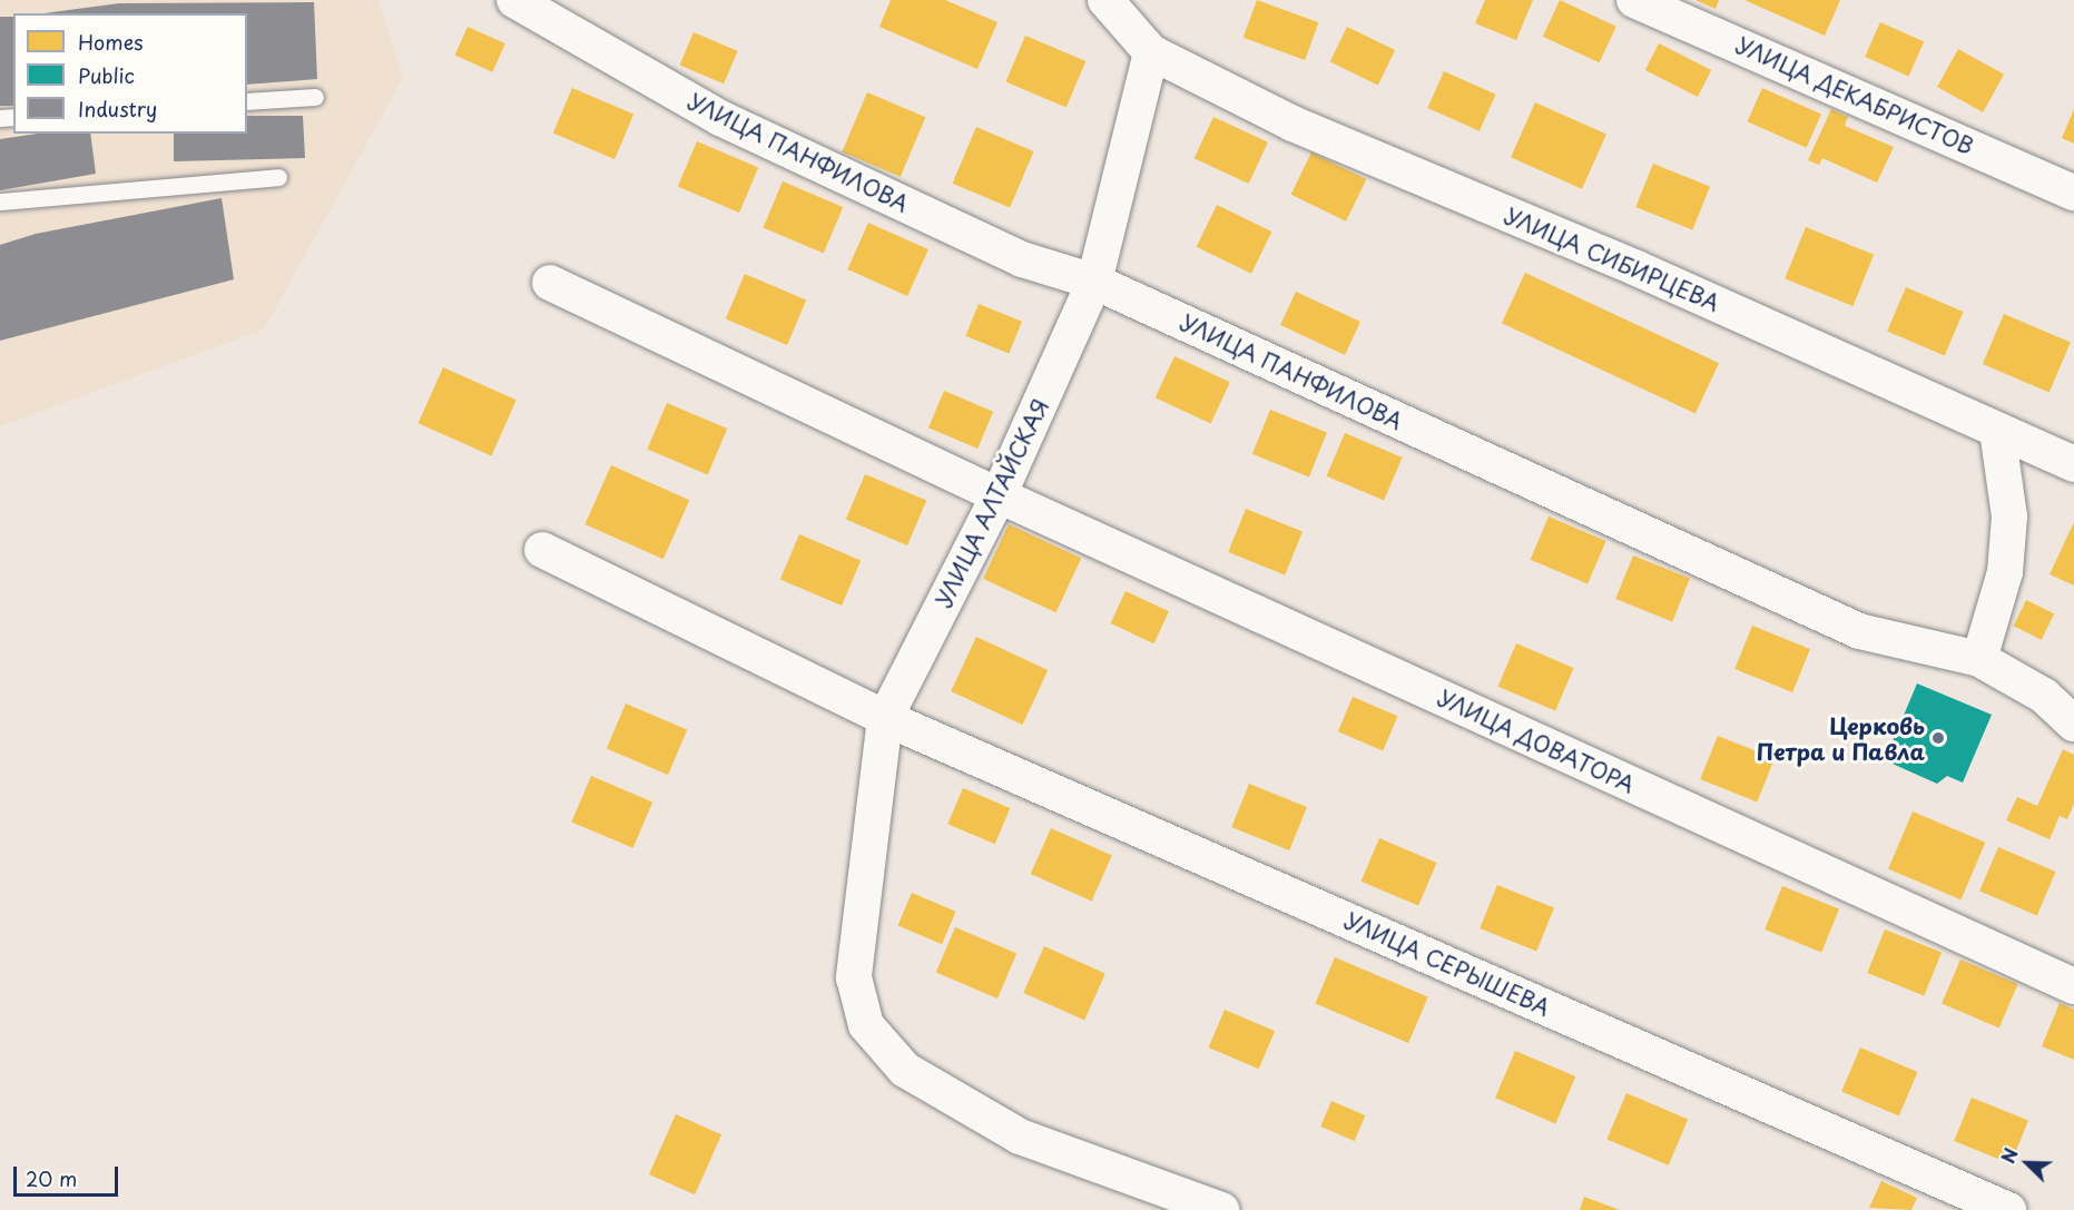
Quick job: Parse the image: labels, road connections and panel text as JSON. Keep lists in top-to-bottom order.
{
  "streets": {
    "street": [
      "УЛИЦА ДЕКАБРИСТОВ",
      "УЛИЦА ПАНФИЛОВА",
      "УЛИЦА СИБИРЦЕВА",
      "УЛИЦА АЛТАЙСКАЯ",
      "УЛИЦА ДОВАТОРА",
      "УЛИЦА СЕРЫШЕВА"
    ]
  },
  "crossings": [
    ["УЛИЦА ПАНФИЛОВА", "УЛИЦА АЛТАЙСКАЯ"],
    ["УЛИЦА СИБИРЦЕВА", "УЛИЦА АЛТАЙСКАЯ"],
    ["УЛИЦА АЛТАЙСКАЯ", "УЛИЦА ДОВАТОРА"],
    ["УЛИЦА АЛТАЙСКАЯ", "УЛИЦА СЕРЫШЕВА"]
  ],
  "places": ["Церковь Петра и Павла"],
  "legend": ["Homes", "Public", "Industry"],
  "scale_bar": "20 m",
  "north": "top left"
}
